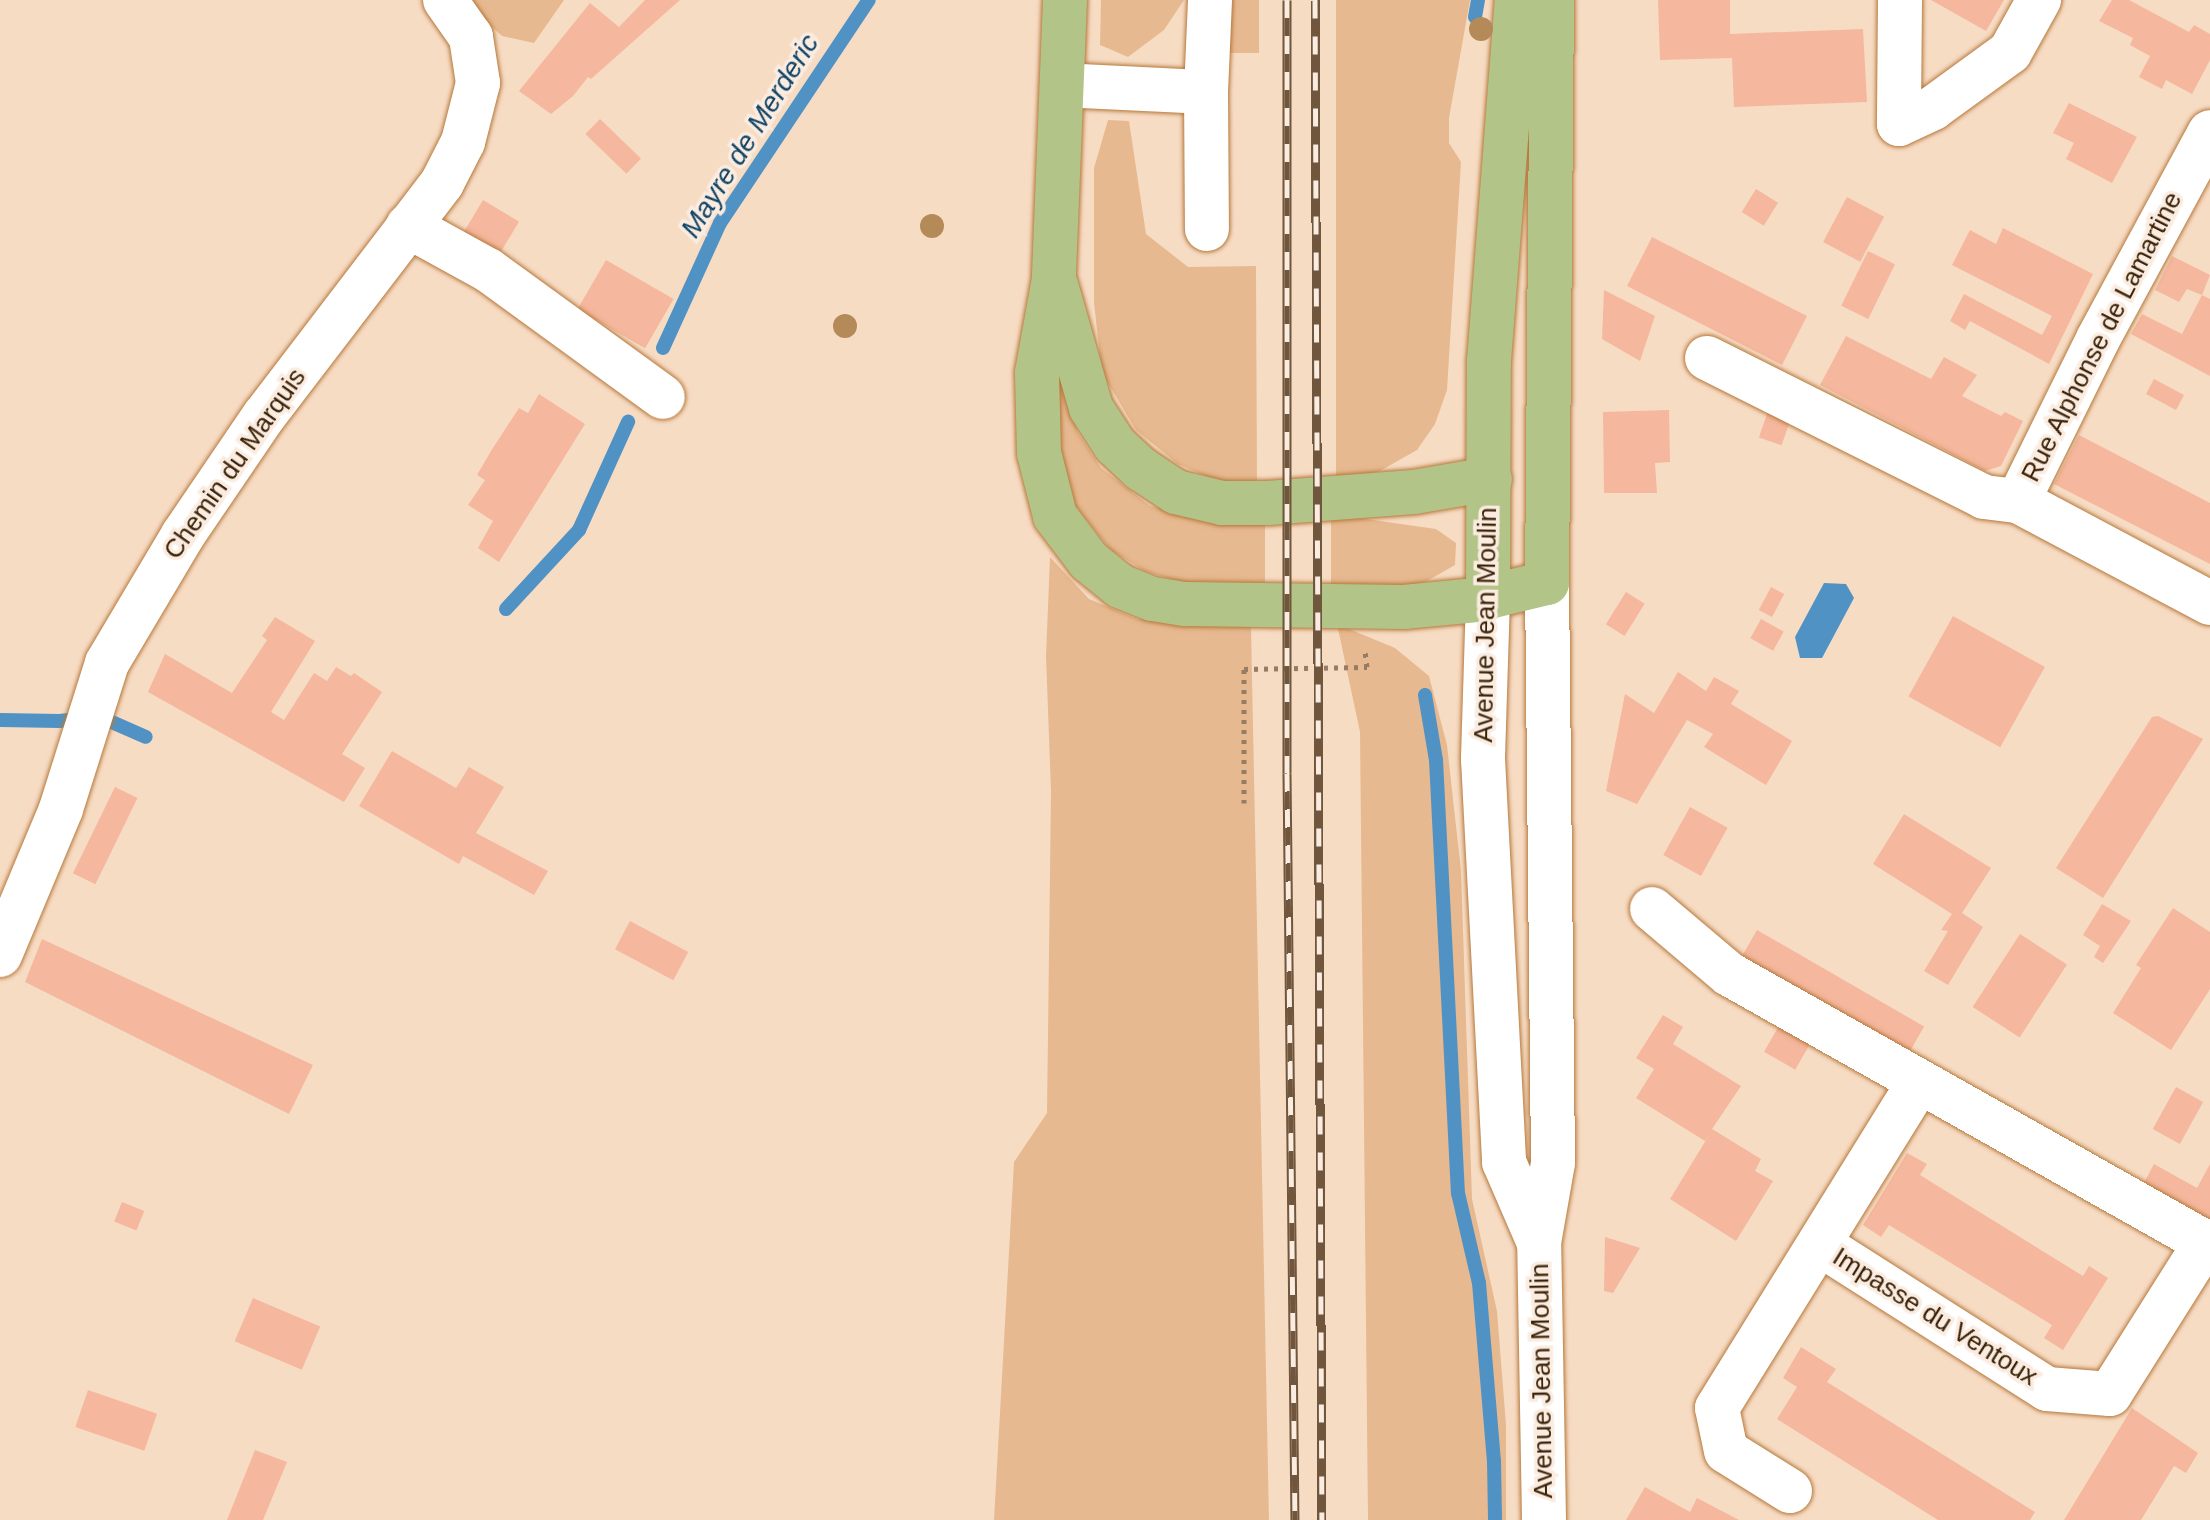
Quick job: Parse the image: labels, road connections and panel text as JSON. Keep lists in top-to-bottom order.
{
  "streets": {
    "main road": ["Avenue Jean Moulin"],
    "street": ["Rue Alphonse de Lamartine", "Chemin du Marquis", "Impasse du Ventoux"]
  },
  "water": ["Mayre de Merderic"]
}
